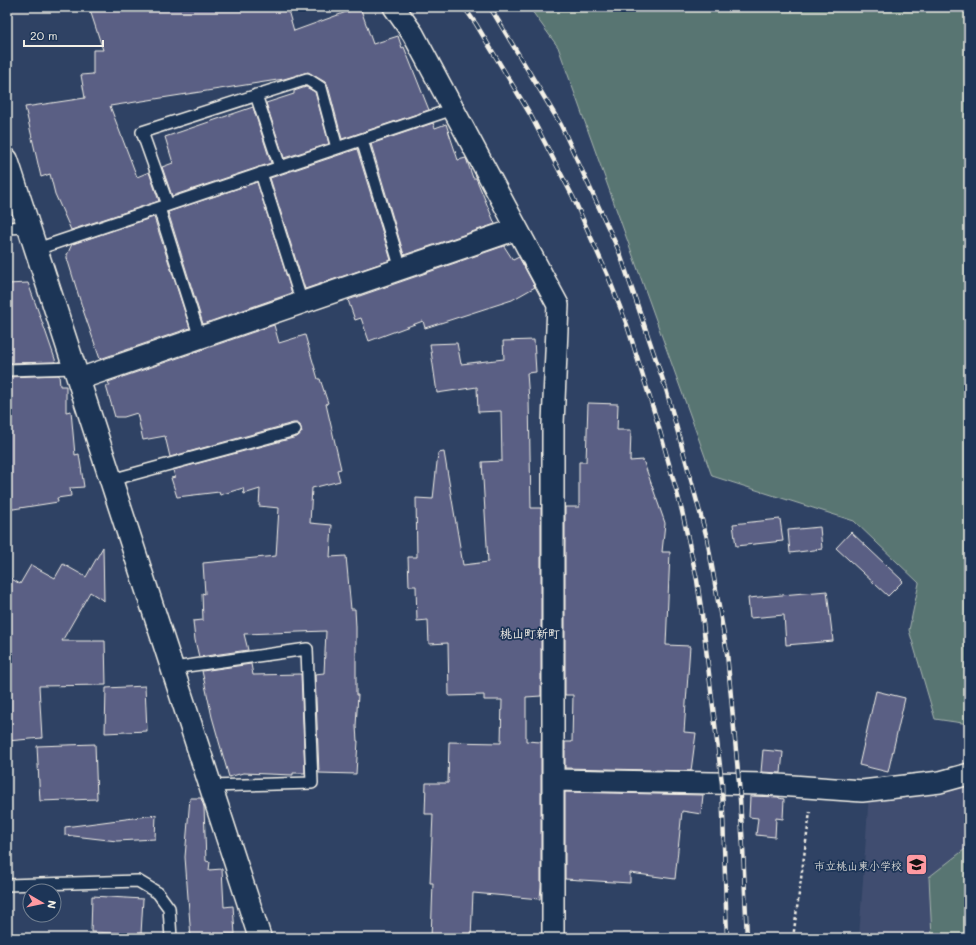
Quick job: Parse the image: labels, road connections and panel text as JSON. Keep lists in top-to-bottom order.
{
  "districts": ["桃山町新町"],
  "places": {
    "school or university": ["市立桃山東小学校"]
  },
  "scale_bar": "20 m",
  "north": "right"
}
